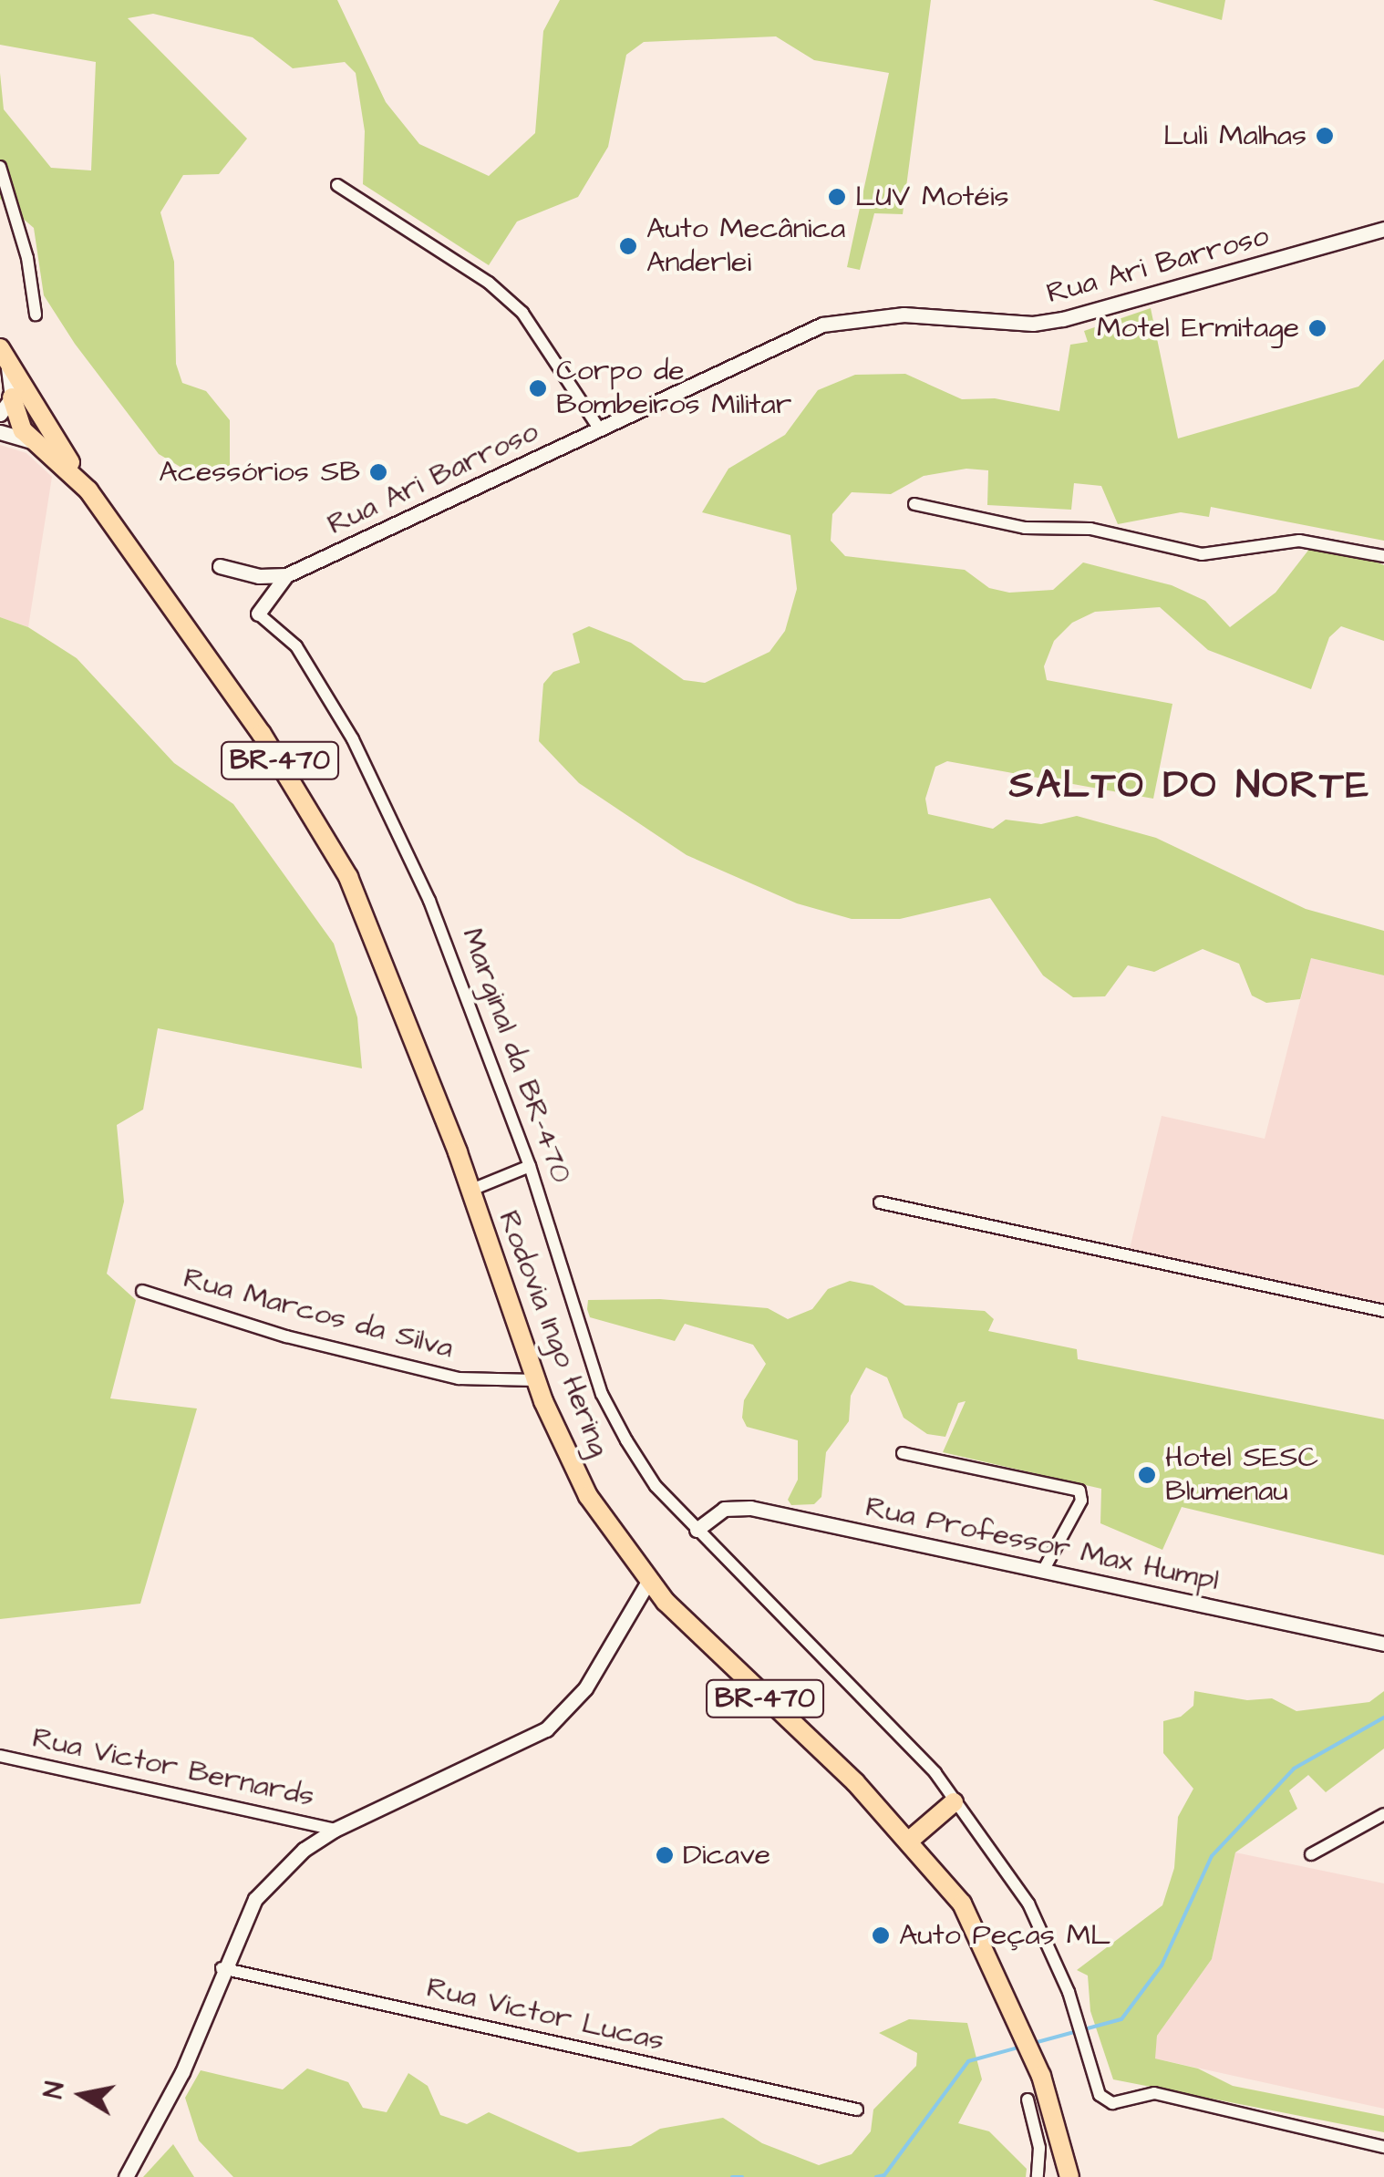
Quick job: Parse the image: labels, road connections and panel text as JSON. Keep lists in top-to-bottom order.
{
  "streets": {
    "highway": ["BR-470", "Rodovia Ingo Hering"],
    "street": [
      "Rua Ari Barroso",
      "Marginal da BR-470",
      "Rua Marcos da Silva",
      "Rua Professor Max Humpl",
      "Rua Victor Bernards",
      "Rua Victor Lucas"
    ]
  },
  "crossings": [
    ["Rua Ari Barroso", "Marginal da BR-470"],
    ["Marginal da BR-470", "Rua Professor Max Humpl"],
    ["Rua Marcos da Silva", "Rodovia Ingo Hering"]
  ],
  "districts": ["SALTO DO NORTE"],
  "places": [
    "Luli Malhas",
    "LUV Motéis",
    "Auto Mecânica Anderlei",
    "Motel Ermitage",
    "Corpo de Bombeiros Militar",
    "Acessórios SB",
    "Hotel SESC Blumenau",
    "Dicave",
    "Auto Peças ML"
  ],
  "north": "left"
}
